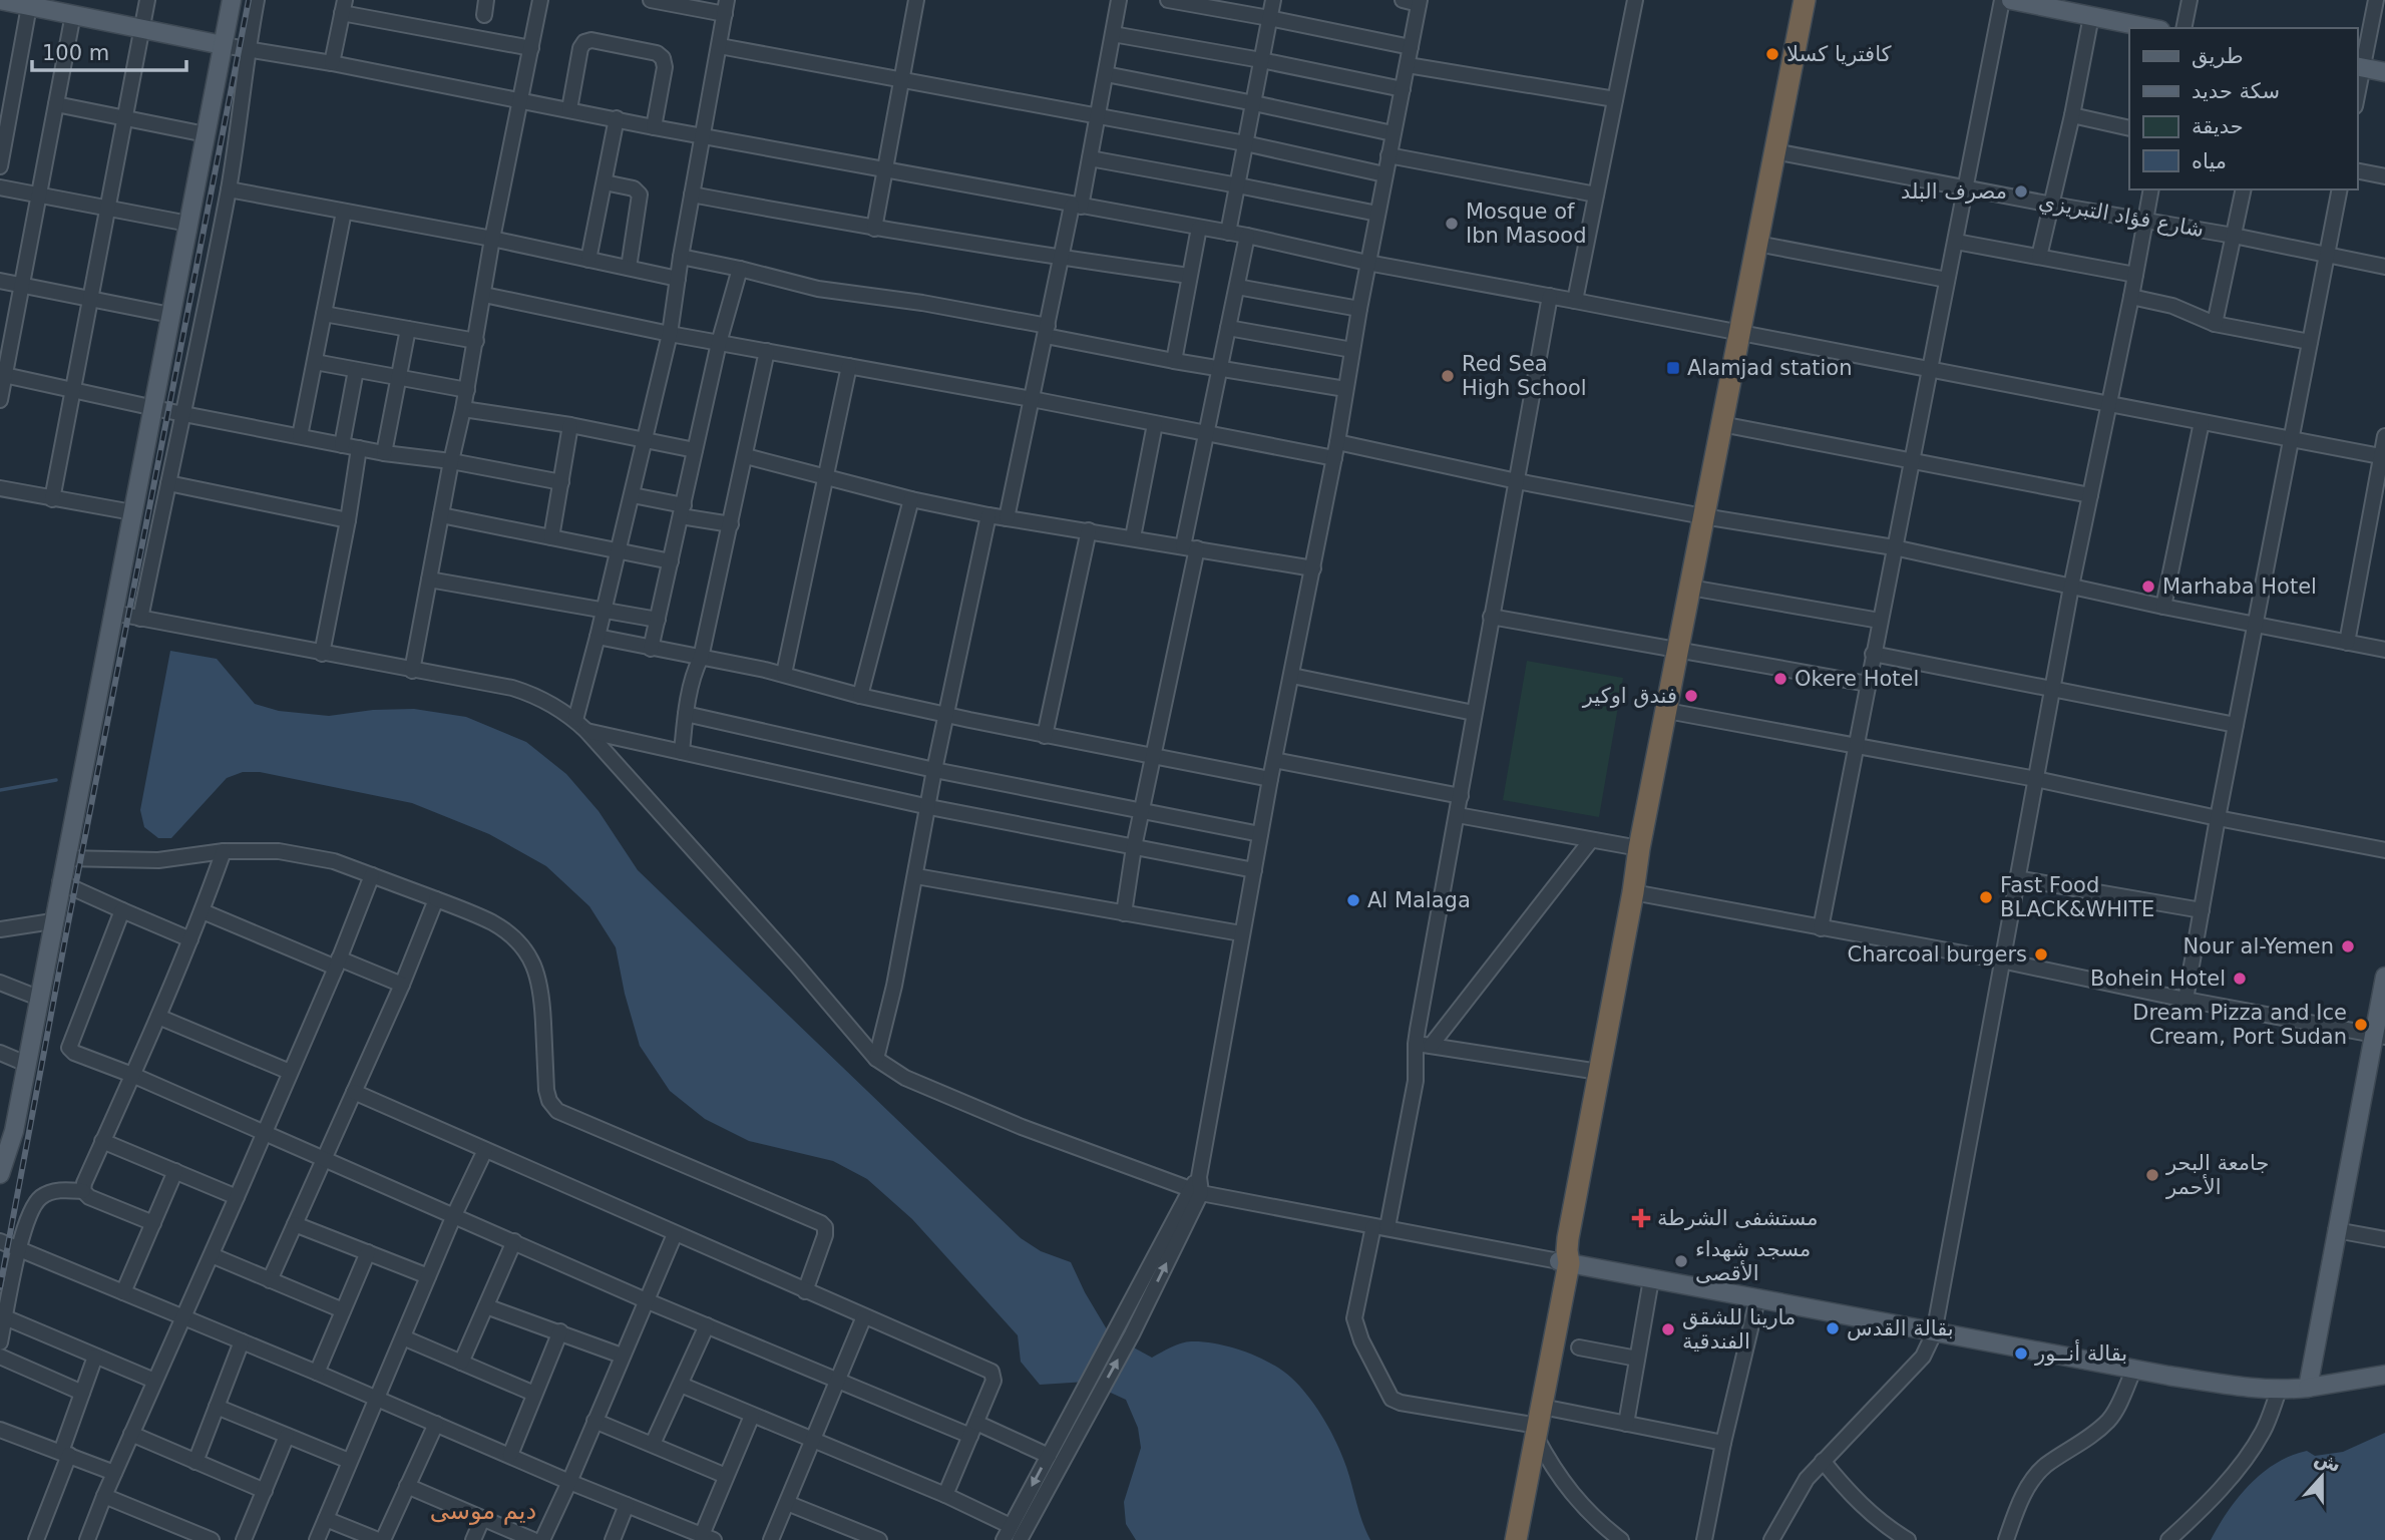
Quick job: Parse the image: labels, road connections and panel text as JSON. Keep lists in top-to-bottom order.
{
  "streets": {
    "street": ["شارع فؤاد التبريزي"]
  },
  "districts": ["ديم موسى"],
  "places": {
    "other": [
      "كافتريا كسلا",
      "مصرف البلد",
      "Mosque of Ibn Masood",
      "Red Sea High School",
      "Marhaba Hotel",
      "Okere Hotel",
      "فندق اوكير",
      "Fast Food BLACK&WHITE",
      "Al Malaga",
      "Nour al-Yemen",
      "Charcoal burgers",
      "Bohein Hotel",
      "Dream Pizza and Ice Cream, Port Sudan",
      "جامعة البحر الأحمر",
      "مسجد شهداء الأقصى",
      "بقالة القدس",
      "مارينا للشقق الفندقية",
      "بقالة أنــور"
    ],
    "transit": ["Alamjad station"],
    "health": ["مستشفى الشرطة"]
  },
  "legend": [
    "طريق",
    "سكة حديد",
    "حديقة",
    "مياه"
  ],
  "scale_bar": "100 m",
  "north": "top"
}
